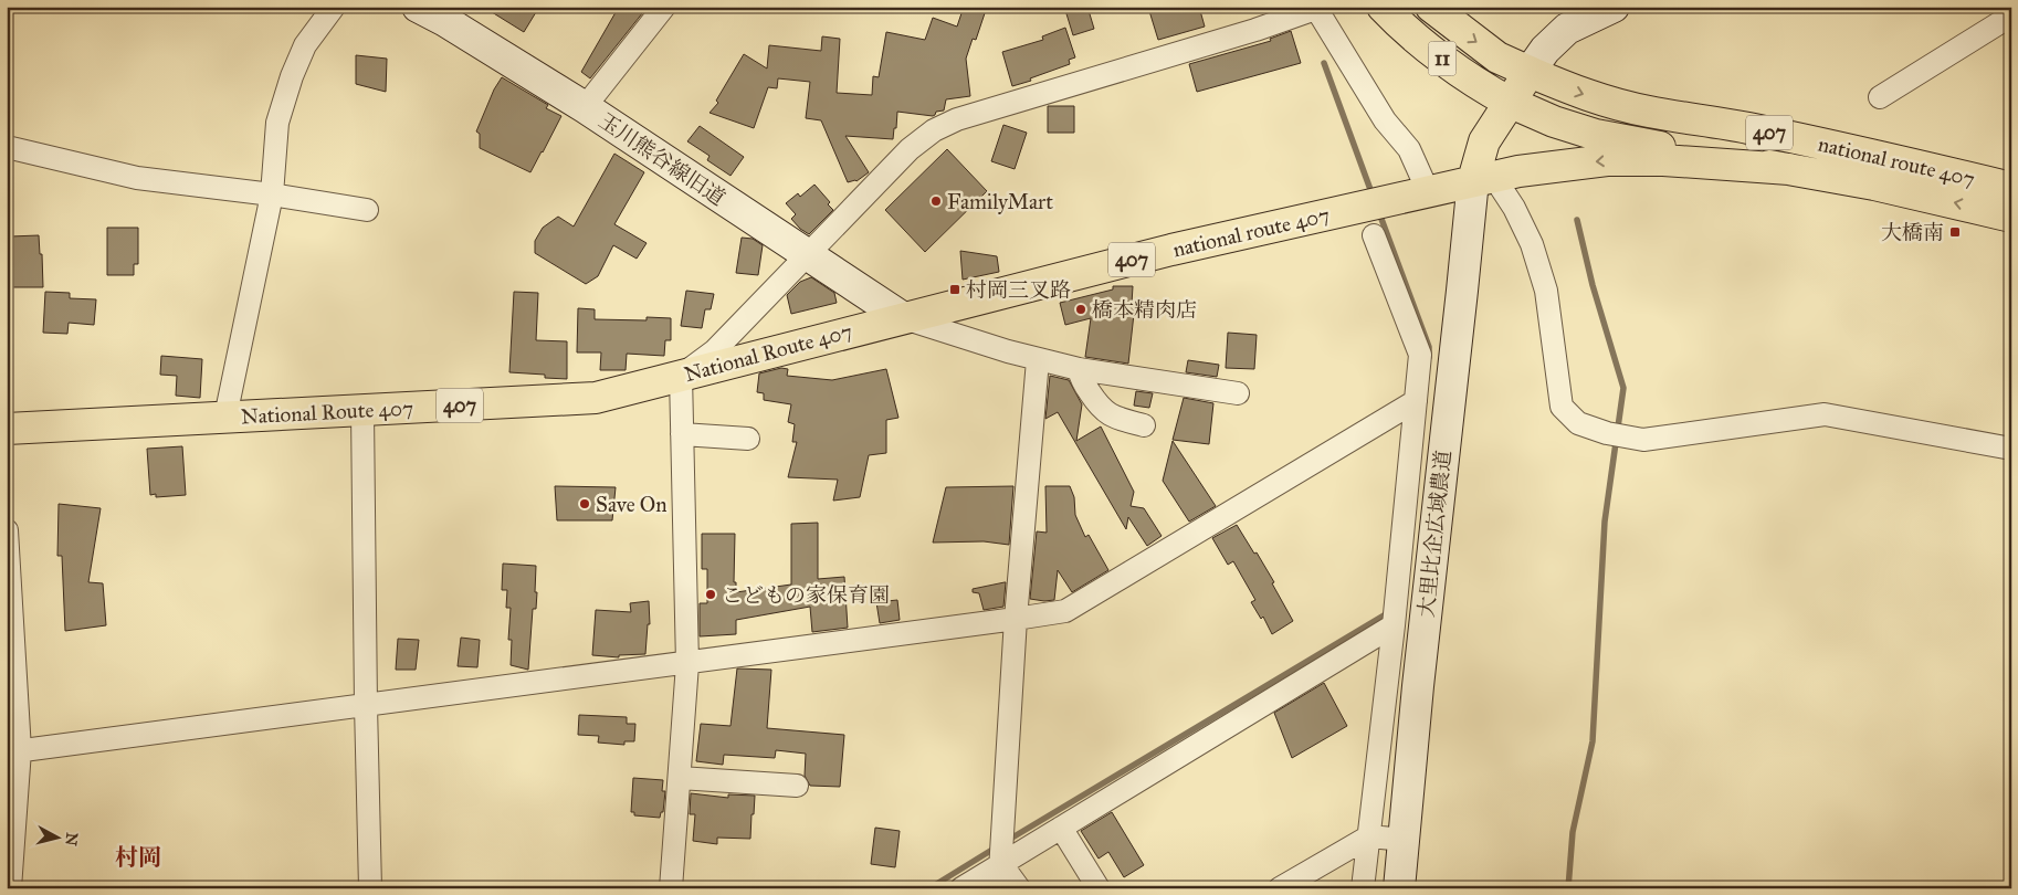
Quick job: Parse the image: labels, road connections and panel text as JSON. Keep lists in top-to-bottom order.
{
  "streets": {
    "main road": [
      "11",
      "407",
      "national route 407",
      "National Route 407"
    ],
    "street": ["玉川熊谷線旧道", "大里比企広域農道"]
  },
  "crossings": [
    ["11", "national route 407"],
    ["玉川熊谷線旧道", "national route 407"],
    ["玉川熊谷線旧道", "National Route 407"],
    ["national route 407", "National Route 407"],
    ["national route 407", "大里比企広域農道"]
  ],
  "districts": ["村岡"],
  "places": {
    "other": [
      "FamilyMart",
      "橋本精肉店",
      "Save On",
      "こどもの家保育園"
    ],
    "transit": ["大橋南", "村岡三叉路"]
  },
  "north": "right"
}
